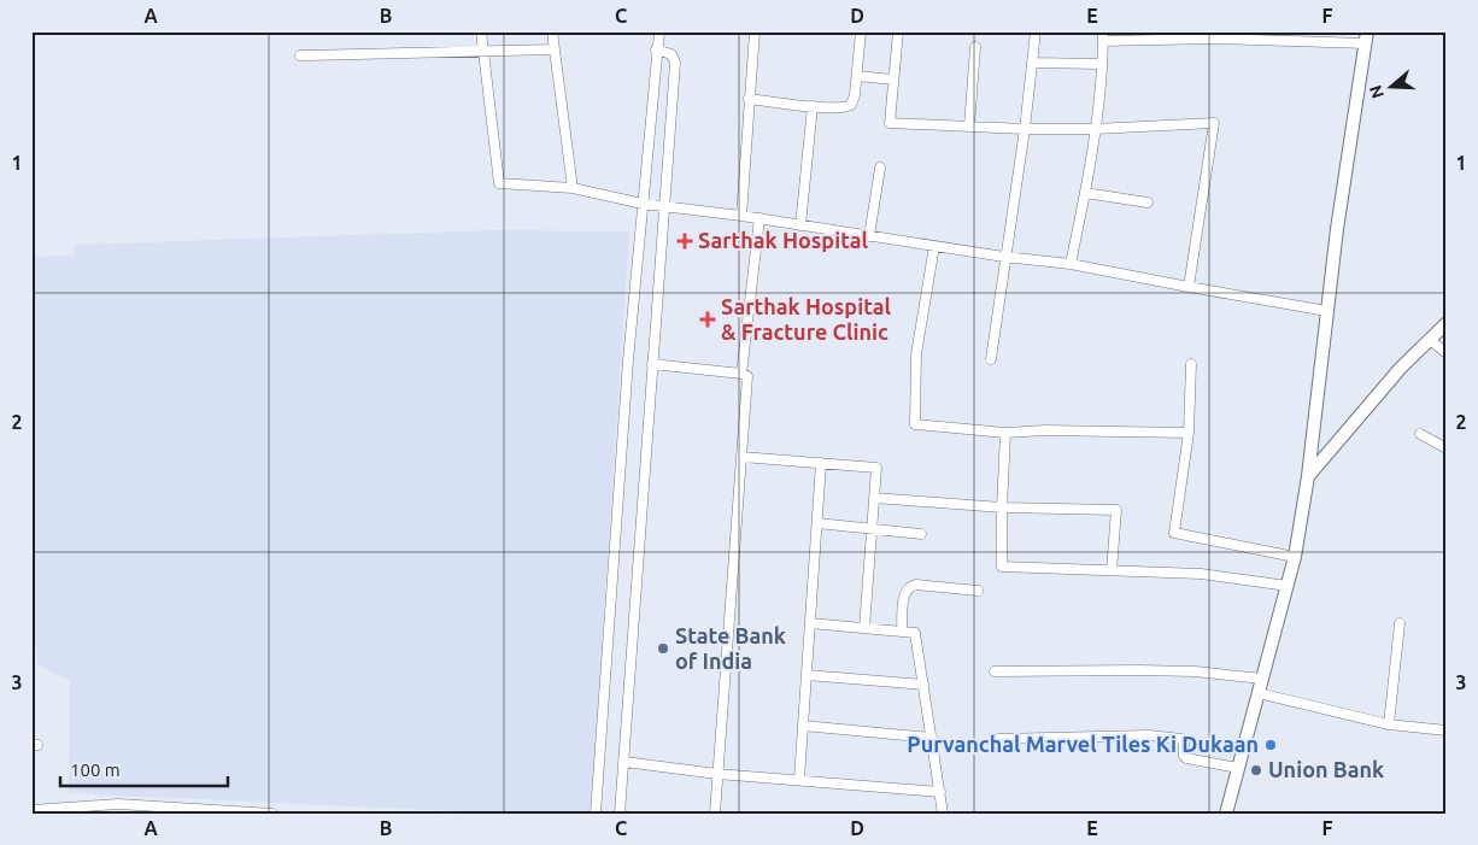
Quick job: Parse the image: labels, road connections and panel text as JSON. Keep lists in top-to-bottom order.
{
  "places": {
    "health": ["Sarthak Hospital", "Sarthak Hospital & Fracture Clinic"],
    "other": ["State Bank of India", "Purvanchal Marvel Tiles Ki Dukaan", "Union Bank"]
  },
  "scale_bar": "100 m",
  "north": "left",
  "grid": {
    "columns": [
      "A",
      "B",
      "C",
      "D",
      "E",
      "F"
    ],
    "rows": ["1", "2", "3"]
  }
}
